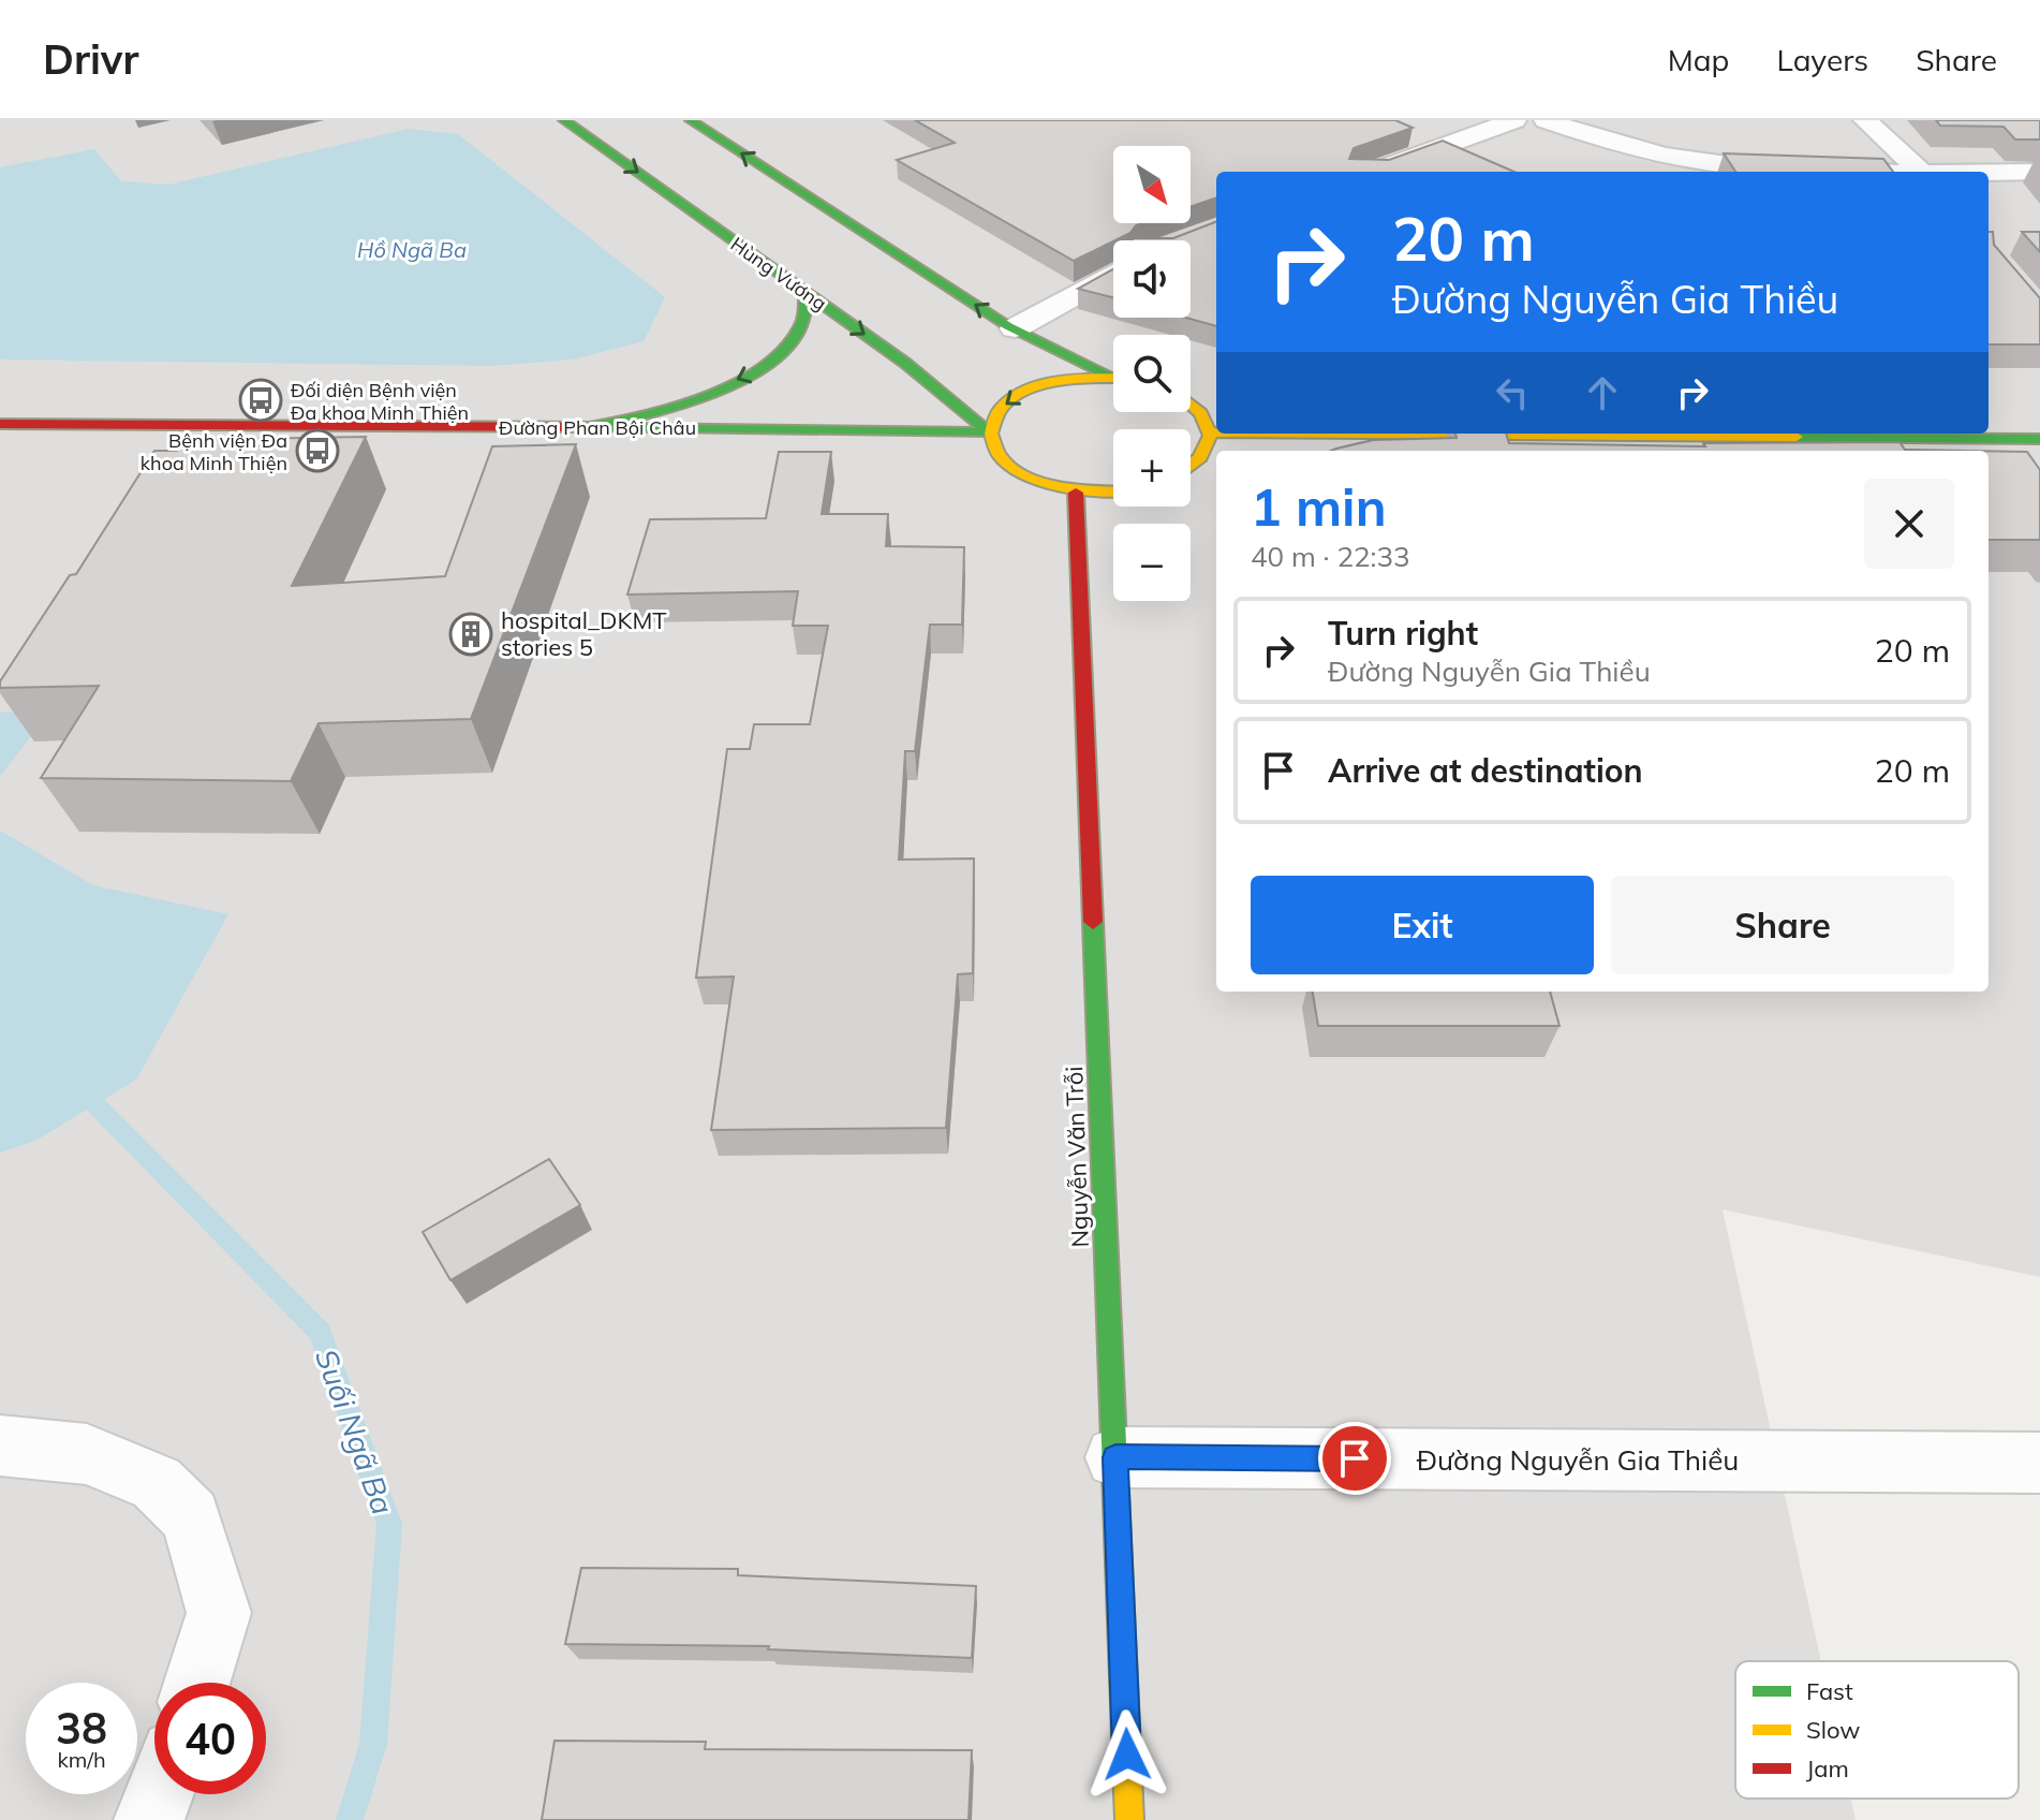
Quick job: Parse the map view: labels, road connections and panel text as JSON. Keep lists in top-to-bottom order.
{
  "streets": {
    "main road": ["Hùng Vương", "Đường Phan Bội Châu", "Nguyễn Văn Trỗi"],
    "street": ["Đường Nguyễn Gia Thiều"]
  },
  "crossings": [
    ["Hùng Vương", "Đường Phan Bội Châu"],
    ["Hùng Vương", "Nguyễn Văn Trỗi"],
    ["Nguyễn Văn Trỗi", "Đường Nguyễn Gia Thiều"]
  ],
  "water": ["Hồ Ngã Ba", "Suối Ngã Ba"],
  "places": {
    "bus stop": ["Đối diện Bệnh viện Đa khoa Minh Thiện", "Bệnh viện Đa khoa Minh Thiện"],
    "building": ["hospital_DKMT stories 5"]
  },
  "legend": ["Fast", "Slow", "Jam"],
  "north": "bottom right",
  "page": {
    "header": "Drivr",
    "nav": ["Map", "Layers", "Share"],
    "map_buttons": ["+", "−"],
    "turn": ["20 m", "Đường Nguyễn Gia Thiều"],
    "heading": ["1 min", "40 m · 22:33"],
    "list": [
      {
        "name": "Turn right",
        "note": "Đường Nguyễn Gia Thiều",
        "value": "20 m"
      },
      {
        "name": "Arrive at destination",
        "value": "20 m"
      }
    ],
    "buttons": ["Exit", "Share"],
    "speed": "38 km/h",
    "limit": "40"
  }
}
